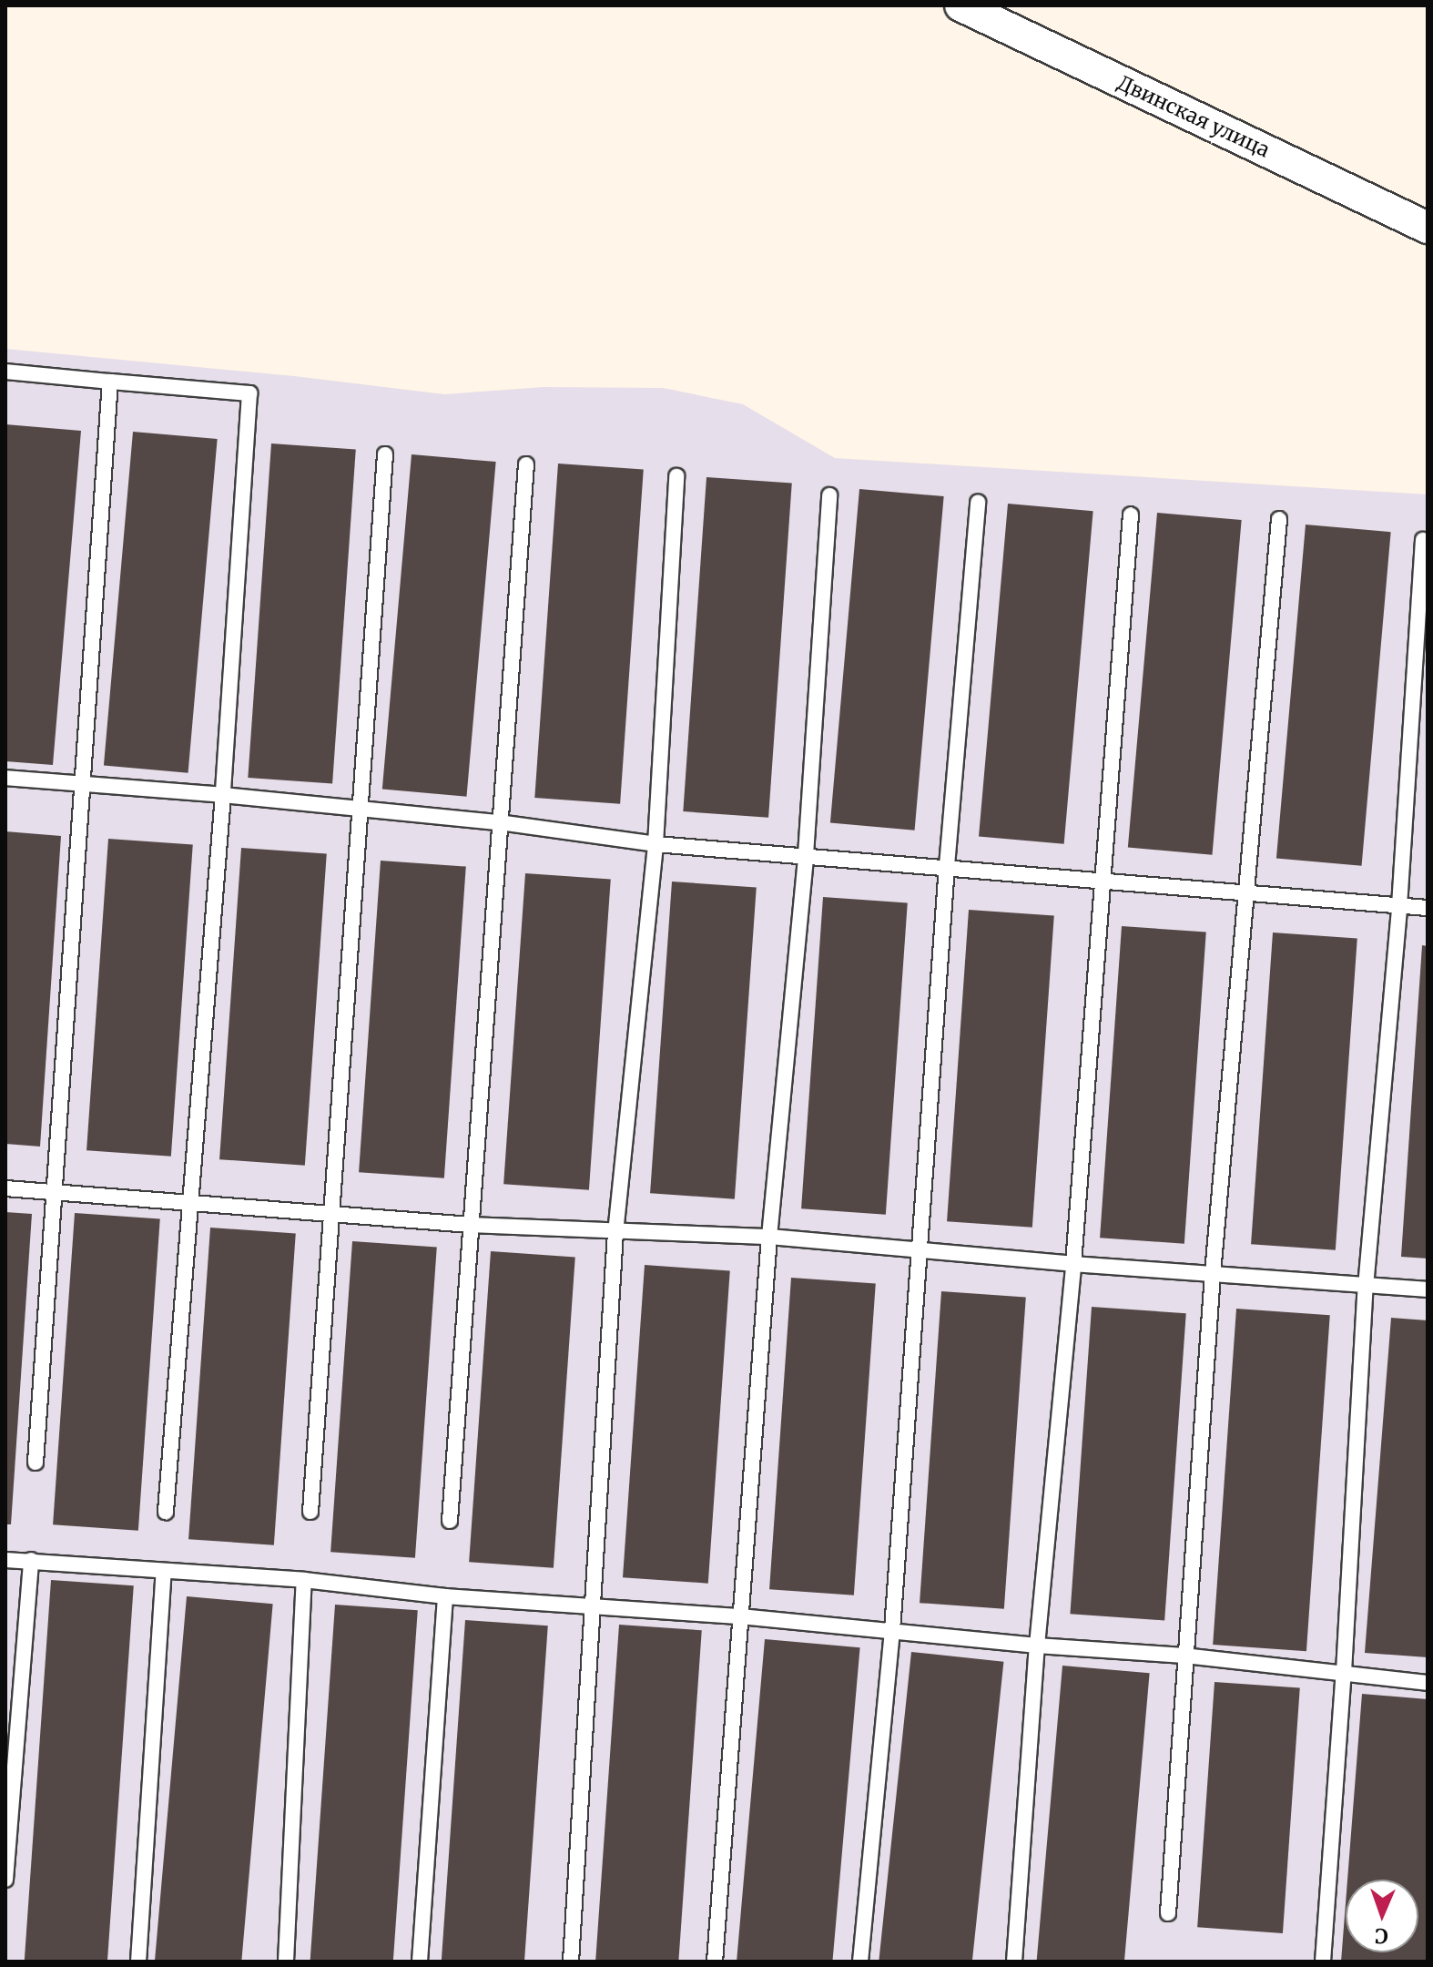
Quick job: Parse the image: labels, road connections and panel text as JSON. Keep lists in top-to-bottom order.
{
  "streets": {
    "street": ["Двинская улица"]
  },
  "north": "bottom"
}
